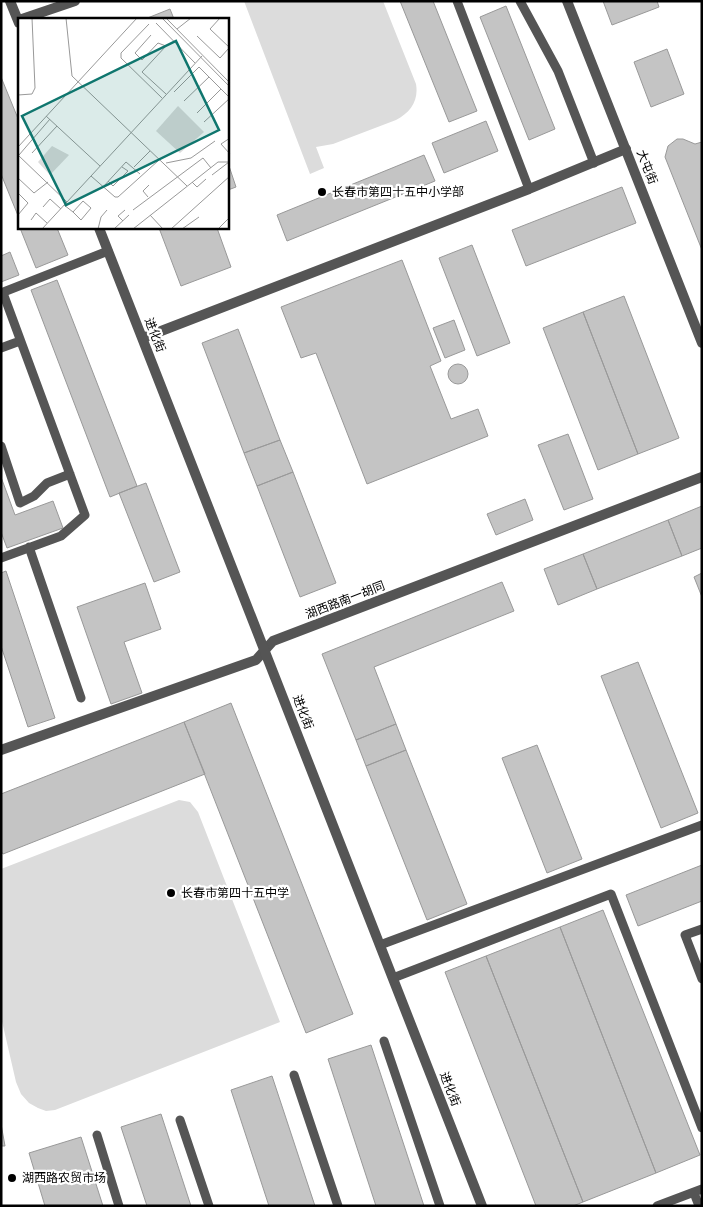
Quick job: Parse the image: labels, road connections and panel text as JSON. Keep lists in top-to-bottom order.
{
  "streets": {
    "street": ["大屯街", "进化街", "湖西路南一胡同"]
  },
  "crossings": [
    ["进化街", "湖西路南一胡同"]
  ],
  "places": ["长春市第四十五中小学部", "长春市第四十五中学", "湖西路农贸市场"]
}
